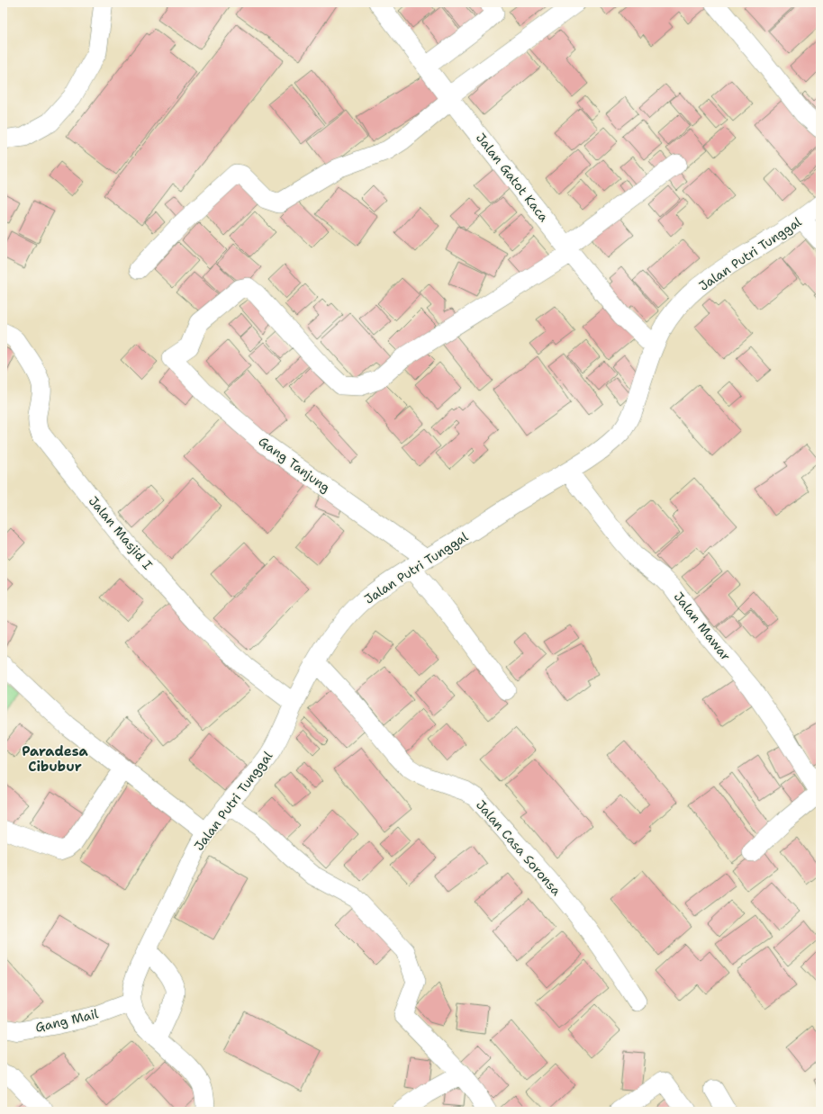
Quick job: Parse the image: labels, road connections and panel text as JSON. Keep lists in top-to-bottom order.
{
  "streets": {
    "street": [
      "Jalan Gatot Kaca",
      "Jalan Putri Tunggal",
      "Gang Tanjung",
      "Jalan Masjid I",
      "Jalan Mawar",
      "Jalan Casa Soronsa",
      "Gang Mail"
    ]
  },
  "crossings": [
    ["Jalan Gatot Kaca", "Jalan Putri Tunggal"],
    ["Jalan Gatot Kaca", "Gang Tanjung"],
    ["Jalan Putri Tunggal", "Gang Tanjung"],
    ["Jalan Putri Tunggal", "Jalan Masjid I"],
    ["Jalan Putri Tunggal", "Jalan Mawar"],
    ["Jalan Putri Tunggal", "Jalan Casa Soronsa"],
    ["Jalan Putri Tunggal", "Gang Mail"]
  ],
  "districts": ["Paradesa Cibubur"]
}
